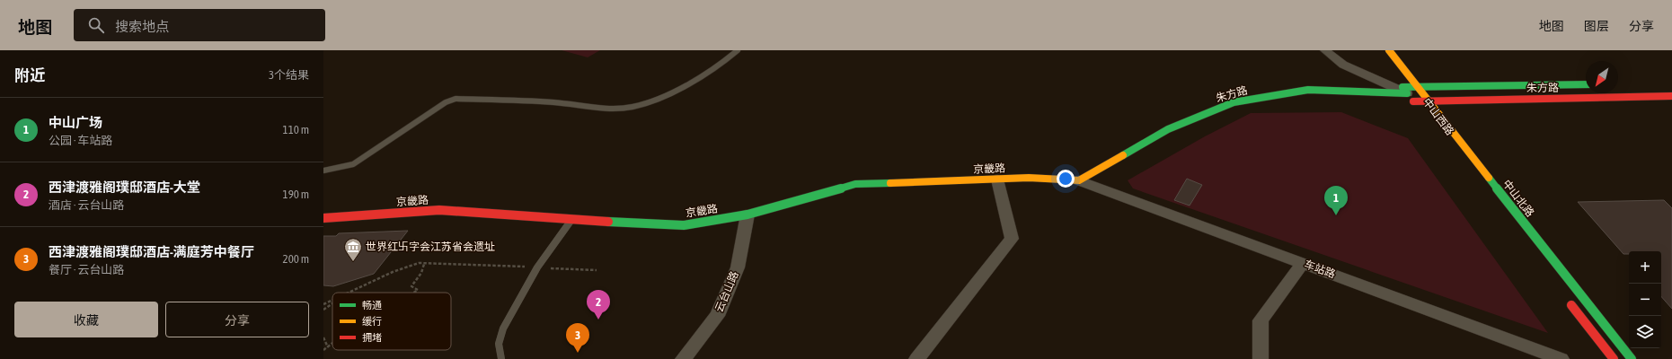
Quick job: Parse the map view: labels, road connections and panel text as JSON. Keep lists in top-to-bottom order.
{
  "streets": {
    "street": [
      "朱方路",
      "京畿路",
      "中山北路",
      "车站路",
      "云台山路"
    ]
  },
  "crossings": [
    ["朱方路", "京畿路"],
    ["朱方路", "中山北路"],
    ["朱方路", "车站路"],
    ["京畿路", "车站路"],
    ["京畿路", "云台山路"]
  ],
  "places": {
    "museum": ["世界红卐字会江苏省会遗址"]
  },
  "legend": ["畅通", "缓行", "拥堵"],
  "north": "bottom left",
  "page": {
    "header": "地图",
    "search": "搜索地点",
    "nav": ["地图", "图层", "分享"],
    "heading": ["附近", "3个结果"],
    "list": [
      {
        "mark": "1",
        "name": "中山广场",
        "note": "公园 · 车站路",
        "value": "110 m"
      },
      {
        "mark": "2",
        "name": "西津渡雅阁璞邸酒店-大堂",
        "note": "酒店 · 云台山路",
        "value": "190 m"
      },
      {
        "mark": "3",
        "name": "西津渡雅阁璞邸酒店-满庭芳中餐厅",
        "note": "餐厅 · 云台山路",
        "value": "200 m"
      }
    ],
    "pins": ["1", "2", "3"],
    "map_buttons": ["+", "−"],
    "buttons": ["收藏", "分享"]
  }
}
